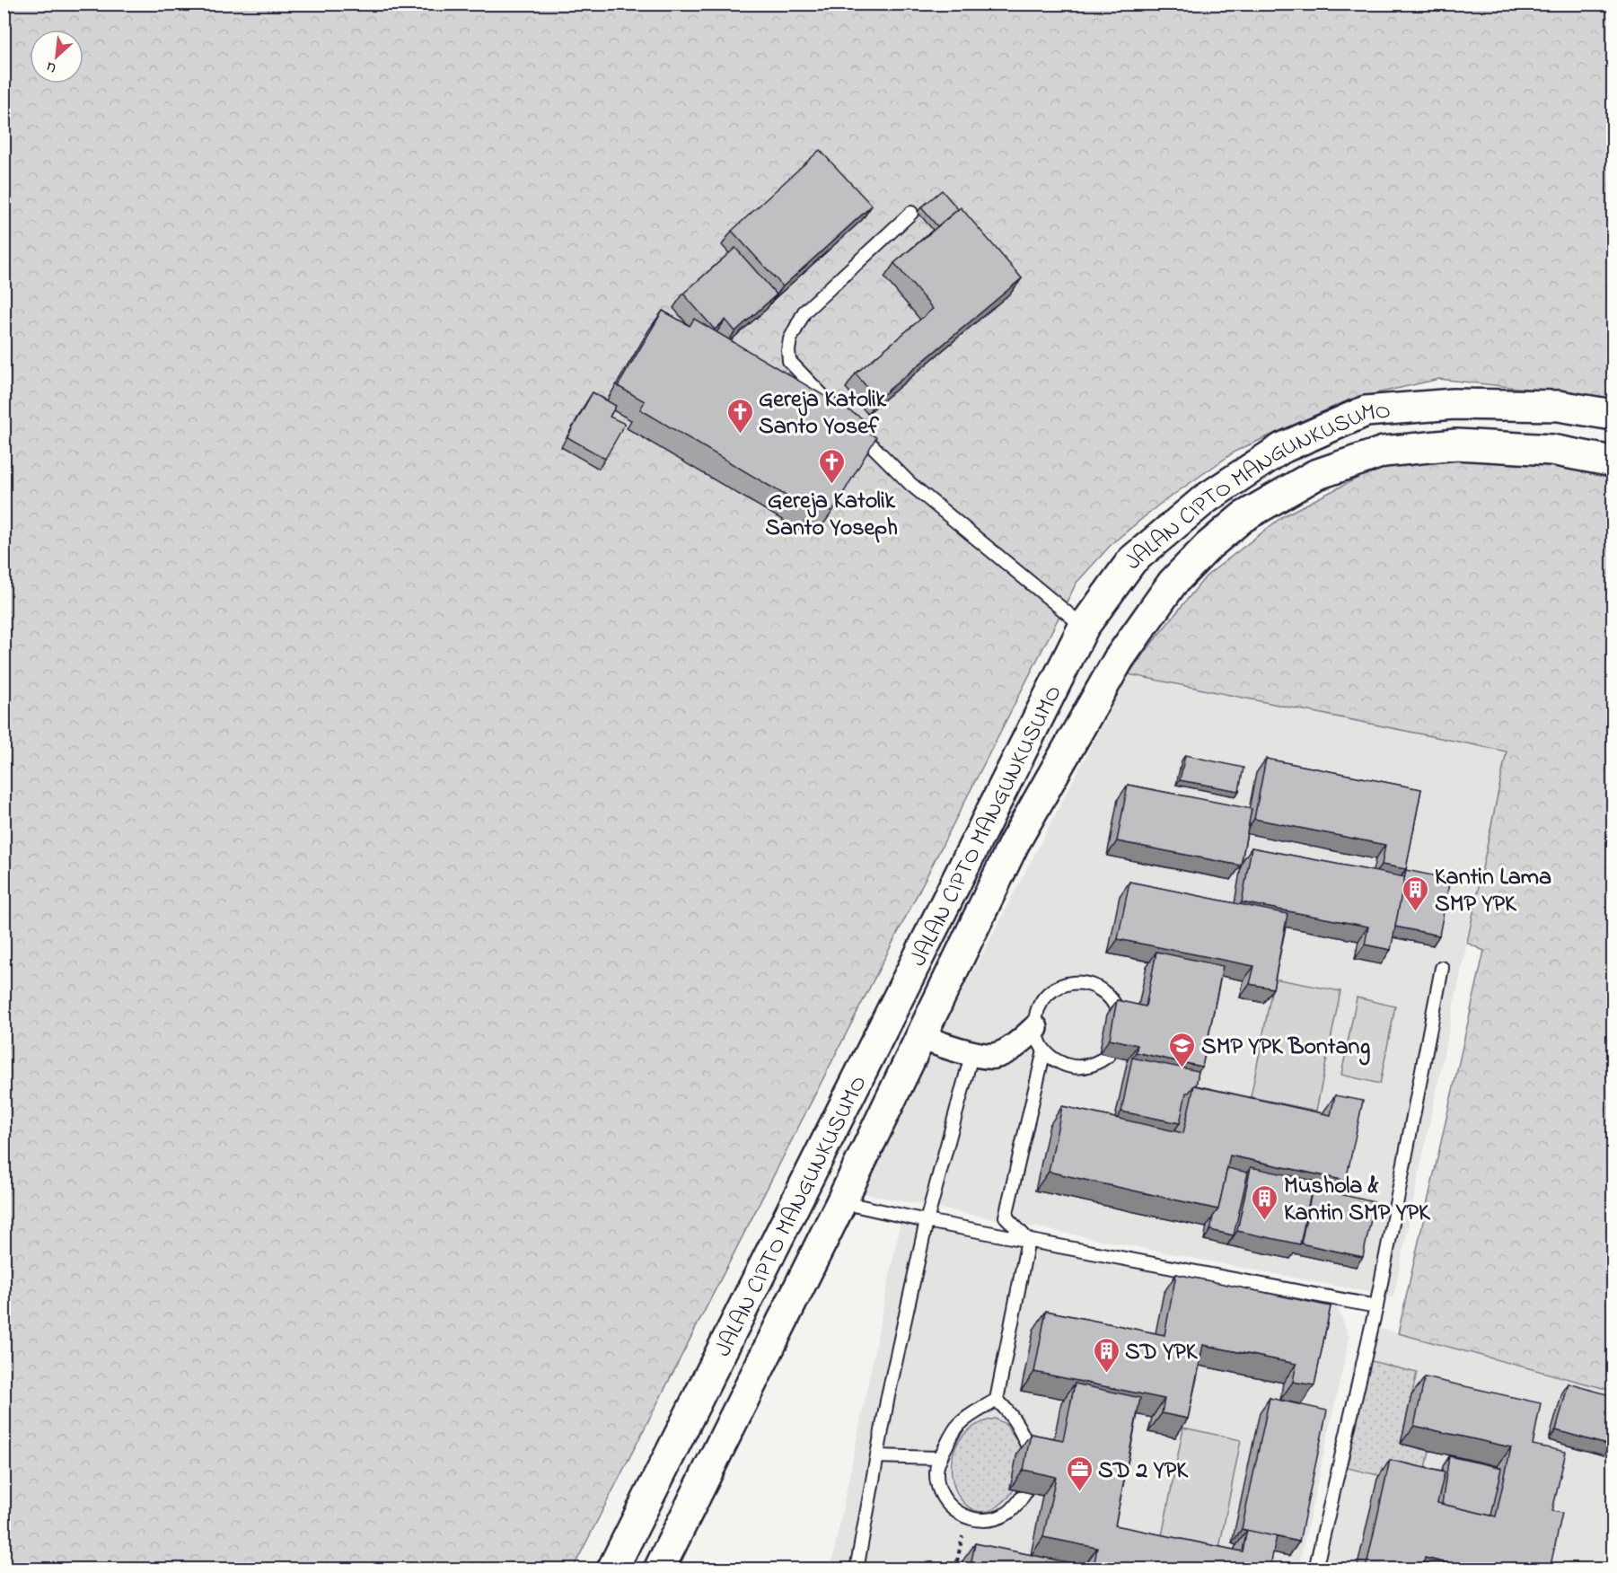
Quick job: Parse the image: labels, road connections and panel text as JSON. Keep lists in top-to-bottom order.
{
  "streets": {
    "street": ["JALAN CIPTO MANGUNKUSUMO"]
  },
  "places": {
    "church": ["Gereja Katolik Santo Yosef", "Gereja Katolik Santo Yoseph"],
    "building": ["Kantin Lama SMP YPK", "Mushola & Kantin SMP YPK", "SD YPK"],
    "school or university": ["SMP YPK Bontang"],
    "office": ["SD 2 YPK"]
  },
  "north": "bottom left"
}
